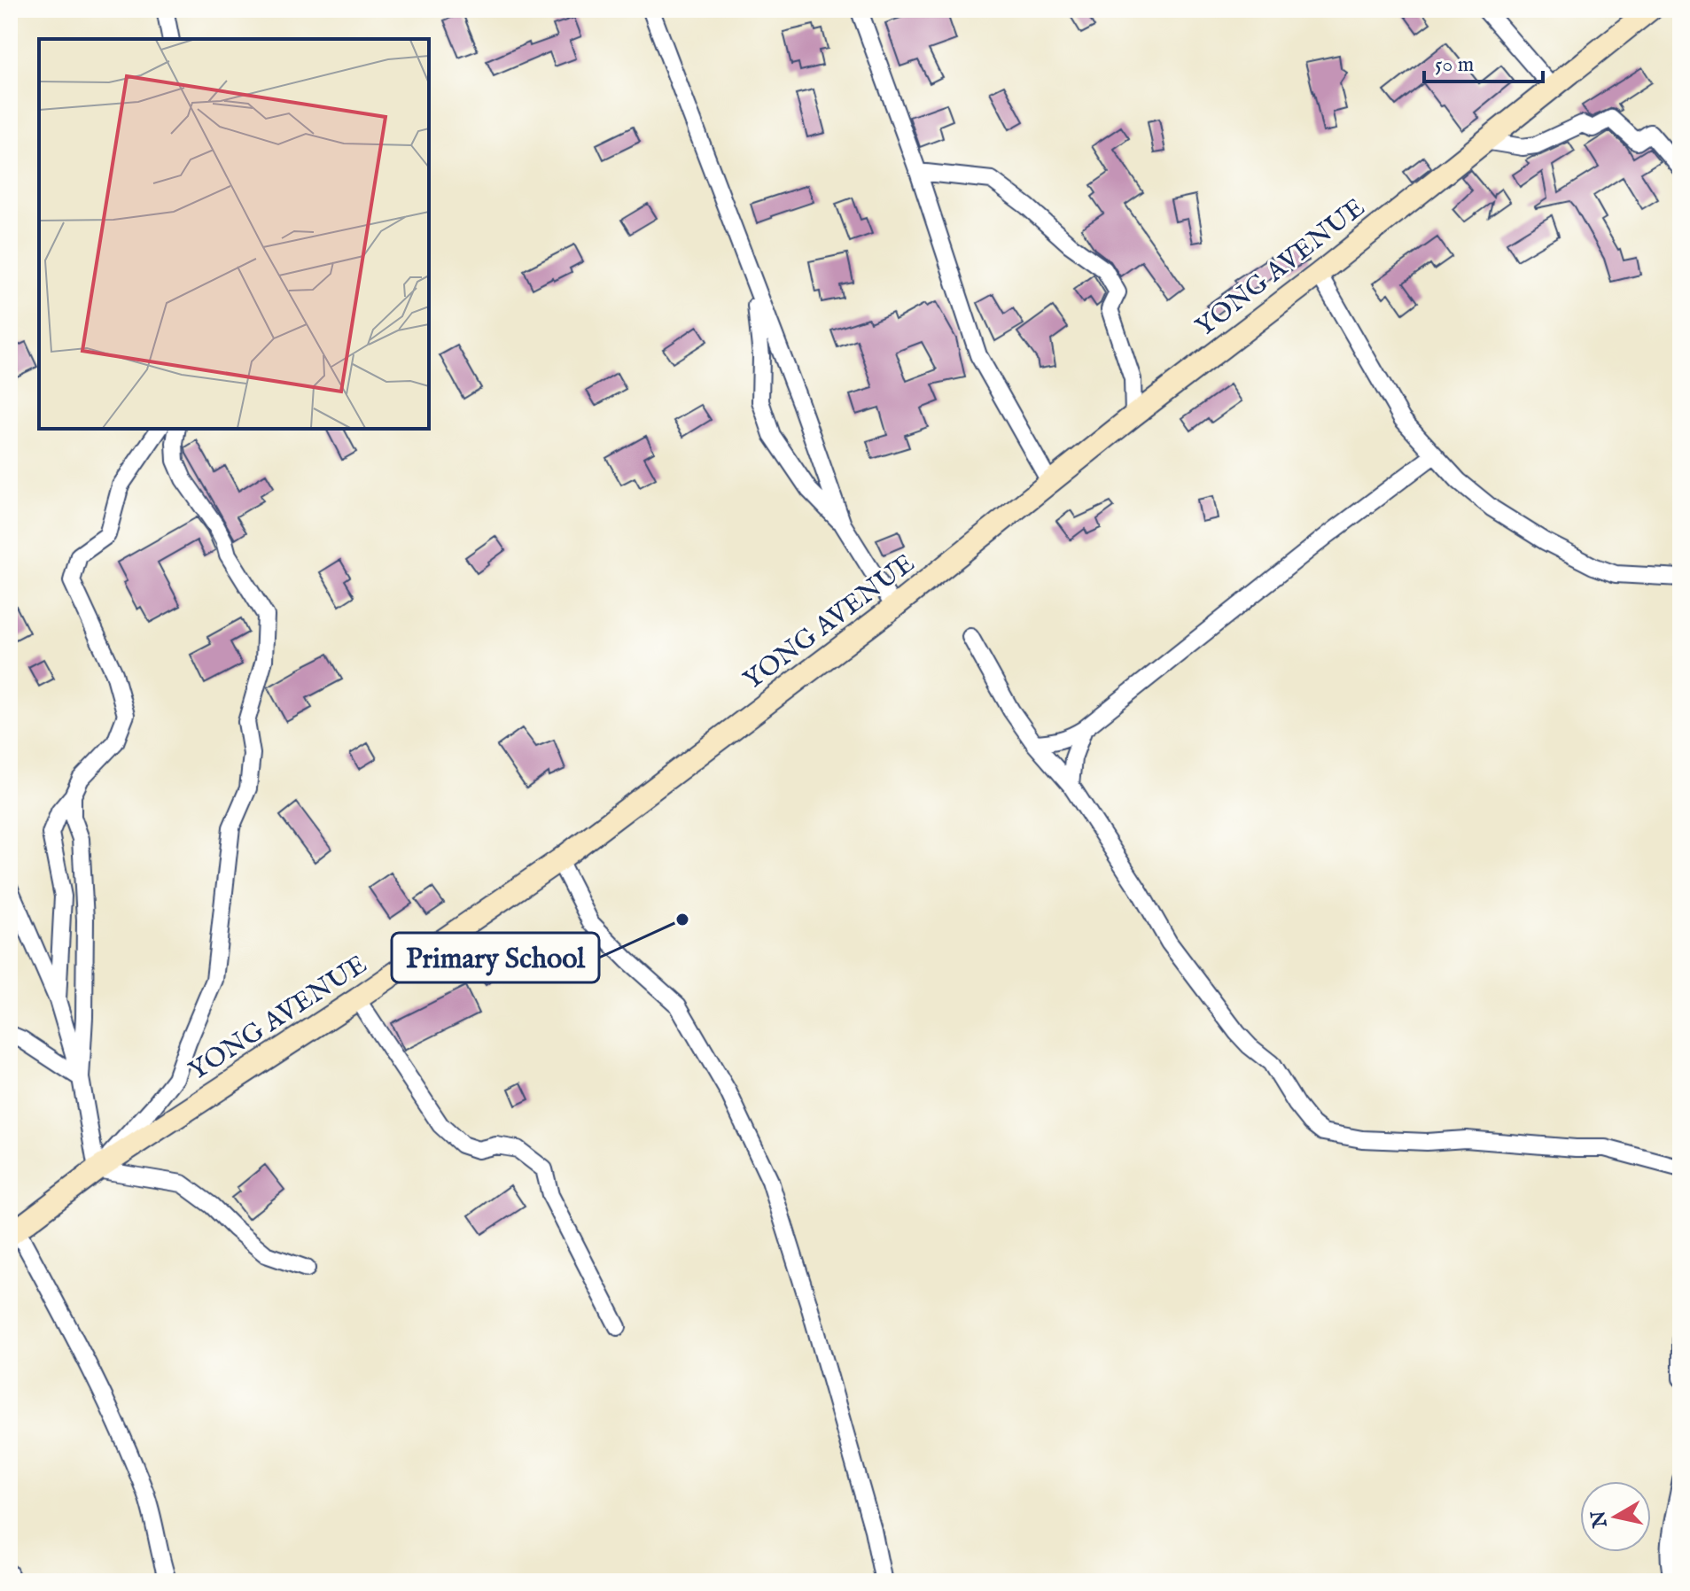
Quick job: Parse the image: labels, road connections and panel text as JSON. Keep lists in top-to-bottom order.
{
  "streets": {
    "street": ["YONG AVENUE"]
  },
  "places": ["Primary School"],
  "scale_bar": "50 m",
  "north": "left"
}
